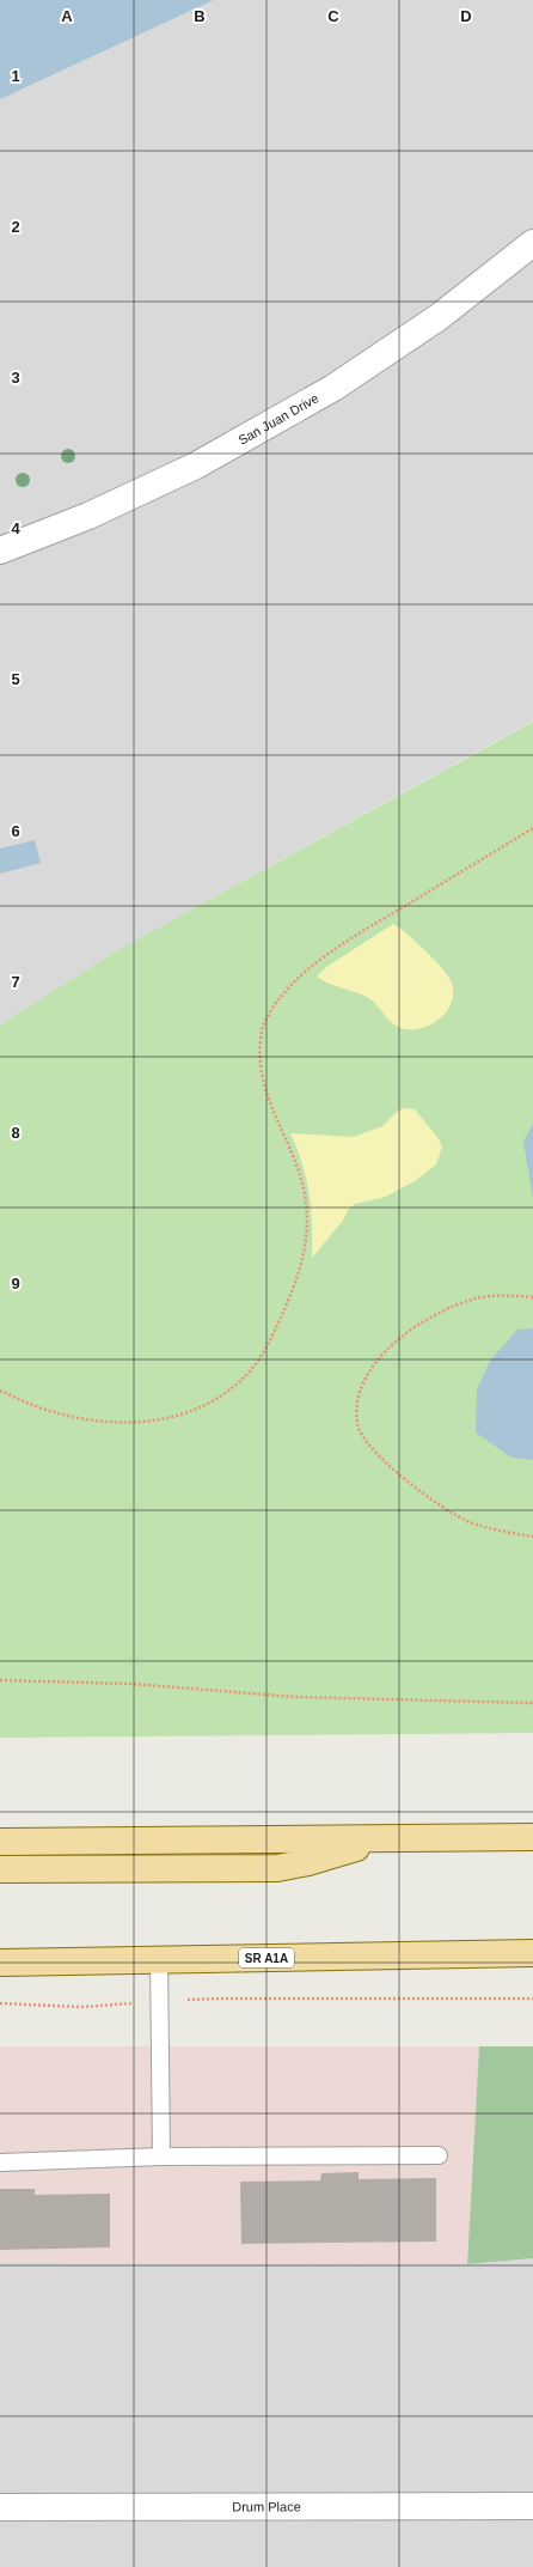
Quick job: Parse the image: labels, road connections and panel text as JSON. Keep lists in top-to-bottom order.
{
  "streets": {
    "main road": ["SR A1A"],
    "street": ["San Juan Drive", "Drum Place"]
  },
  "grid": {
    "columns": [
      "A",
      "B",
      "C",
      "D"
    ],
    "rows": [
      "1",
      "2",
      "3",
      "4",
      "5",
      "6",
      "7",
      "8",
      "9"
    ]
  }
}
